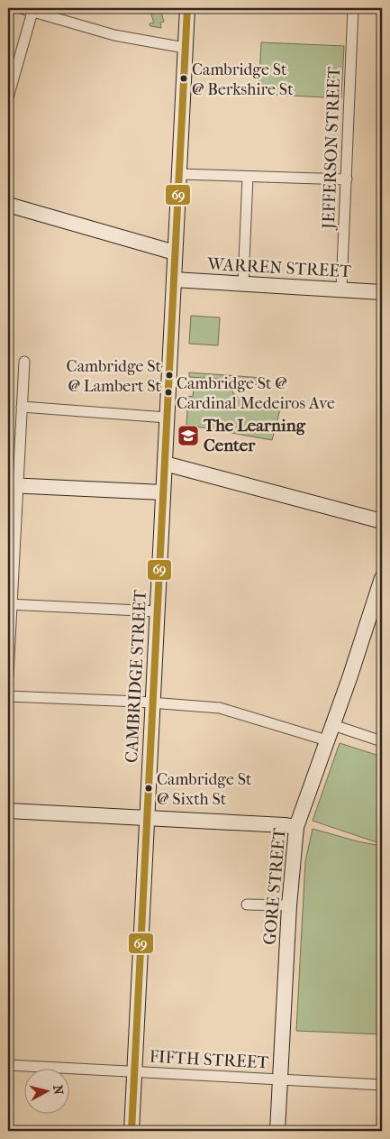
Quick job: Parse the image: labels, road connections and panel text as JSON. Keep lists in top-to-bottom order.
{
  "streets": {
    "main road": ["WARREN STREET", "CAMBRIDGE STREET", "GORE STREET"],
    "street": ["JEFFERSON STREET", "FIFTH STREET"]
  },
  "crossings": [
    ["JEFFERSON STREET", "WARREN STREET"],
    ["WARREN STREET", "CAMBRIDGE STREET"],
    ["CAMBRIDGE STREET", "FIFTH STREET"],
    ["GORE STREET", "FIFTH STREET"]
  ],
  "places": {
    "other": [
      "Cambridge St @ Berkshire St",
      "Cambridge St @ Lambert St",
      "Cambridge St @ Cardinal Medeiros Ave",
      "Cambridge St @ Sixth St"
    ],
    "school or university": ["The Learning Center"]
  },
  "lines": ["transit line 69"],
  "north": "right"
}
